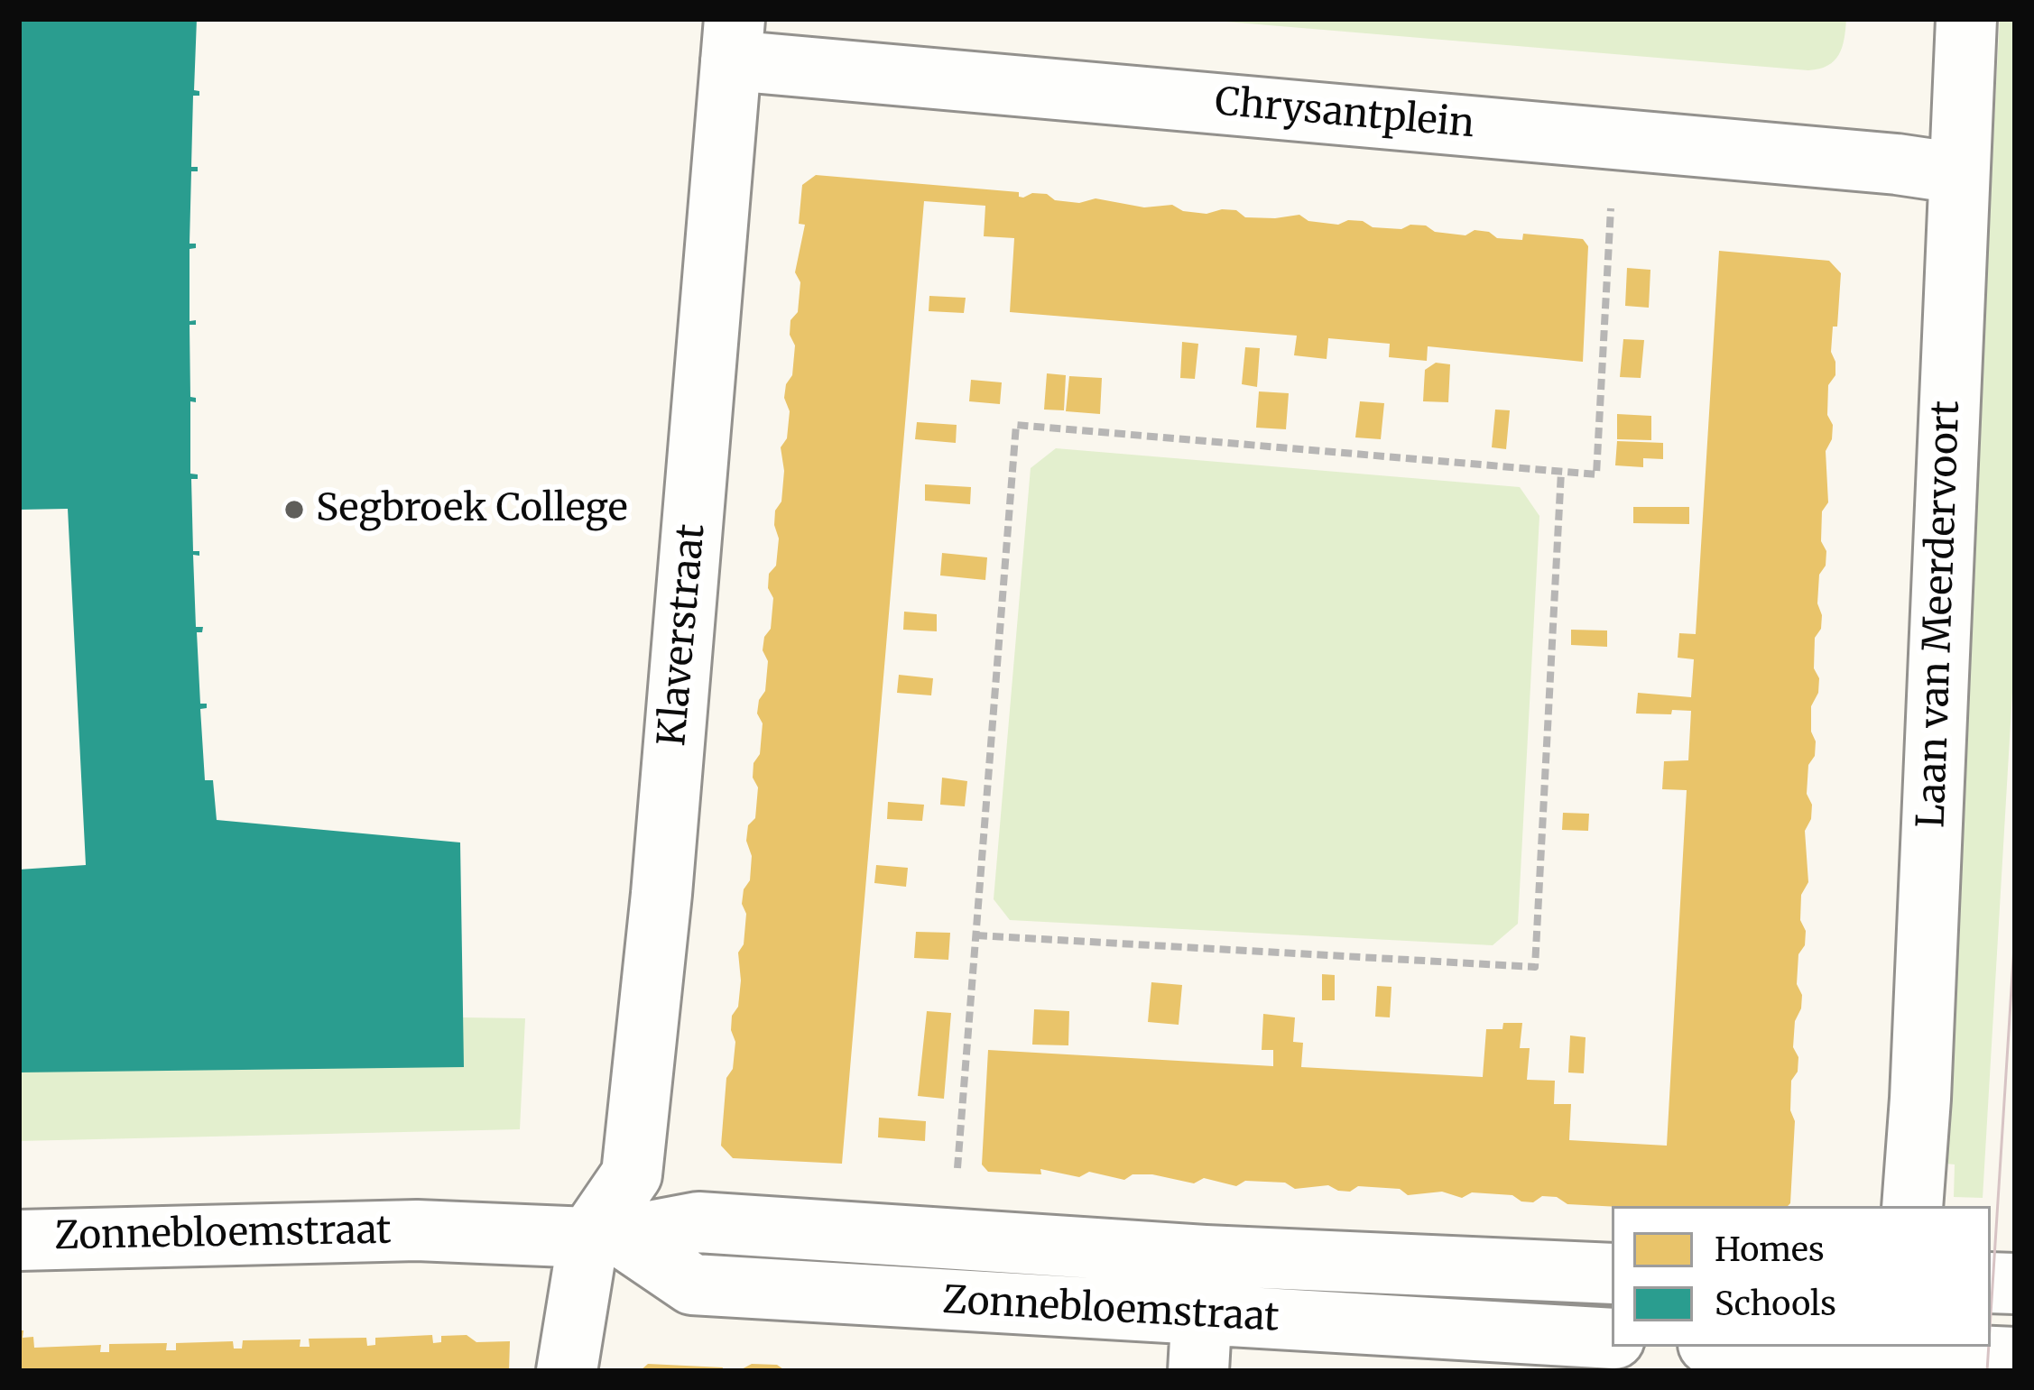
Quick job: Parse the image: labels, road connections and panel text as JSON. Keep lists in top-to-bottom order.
{
  "streets": {
    "street": [
      "Chrysantplein",
      "Laan van Meerdervoort",
      "Klaverstraat",
      "Zonnebloemstraat"
    ]
  },
  "crossings": [
    ["Chrysantplein", "Laan van Meerdervoort"],
    ["Chrysantplein", "Klaverstraat"],
    ["Klaverstraat", "Zonnebloemstraat"]
  ],
  "places": ["Segbroek College"],
  "legend": ["Homes", "Schools"]
}
